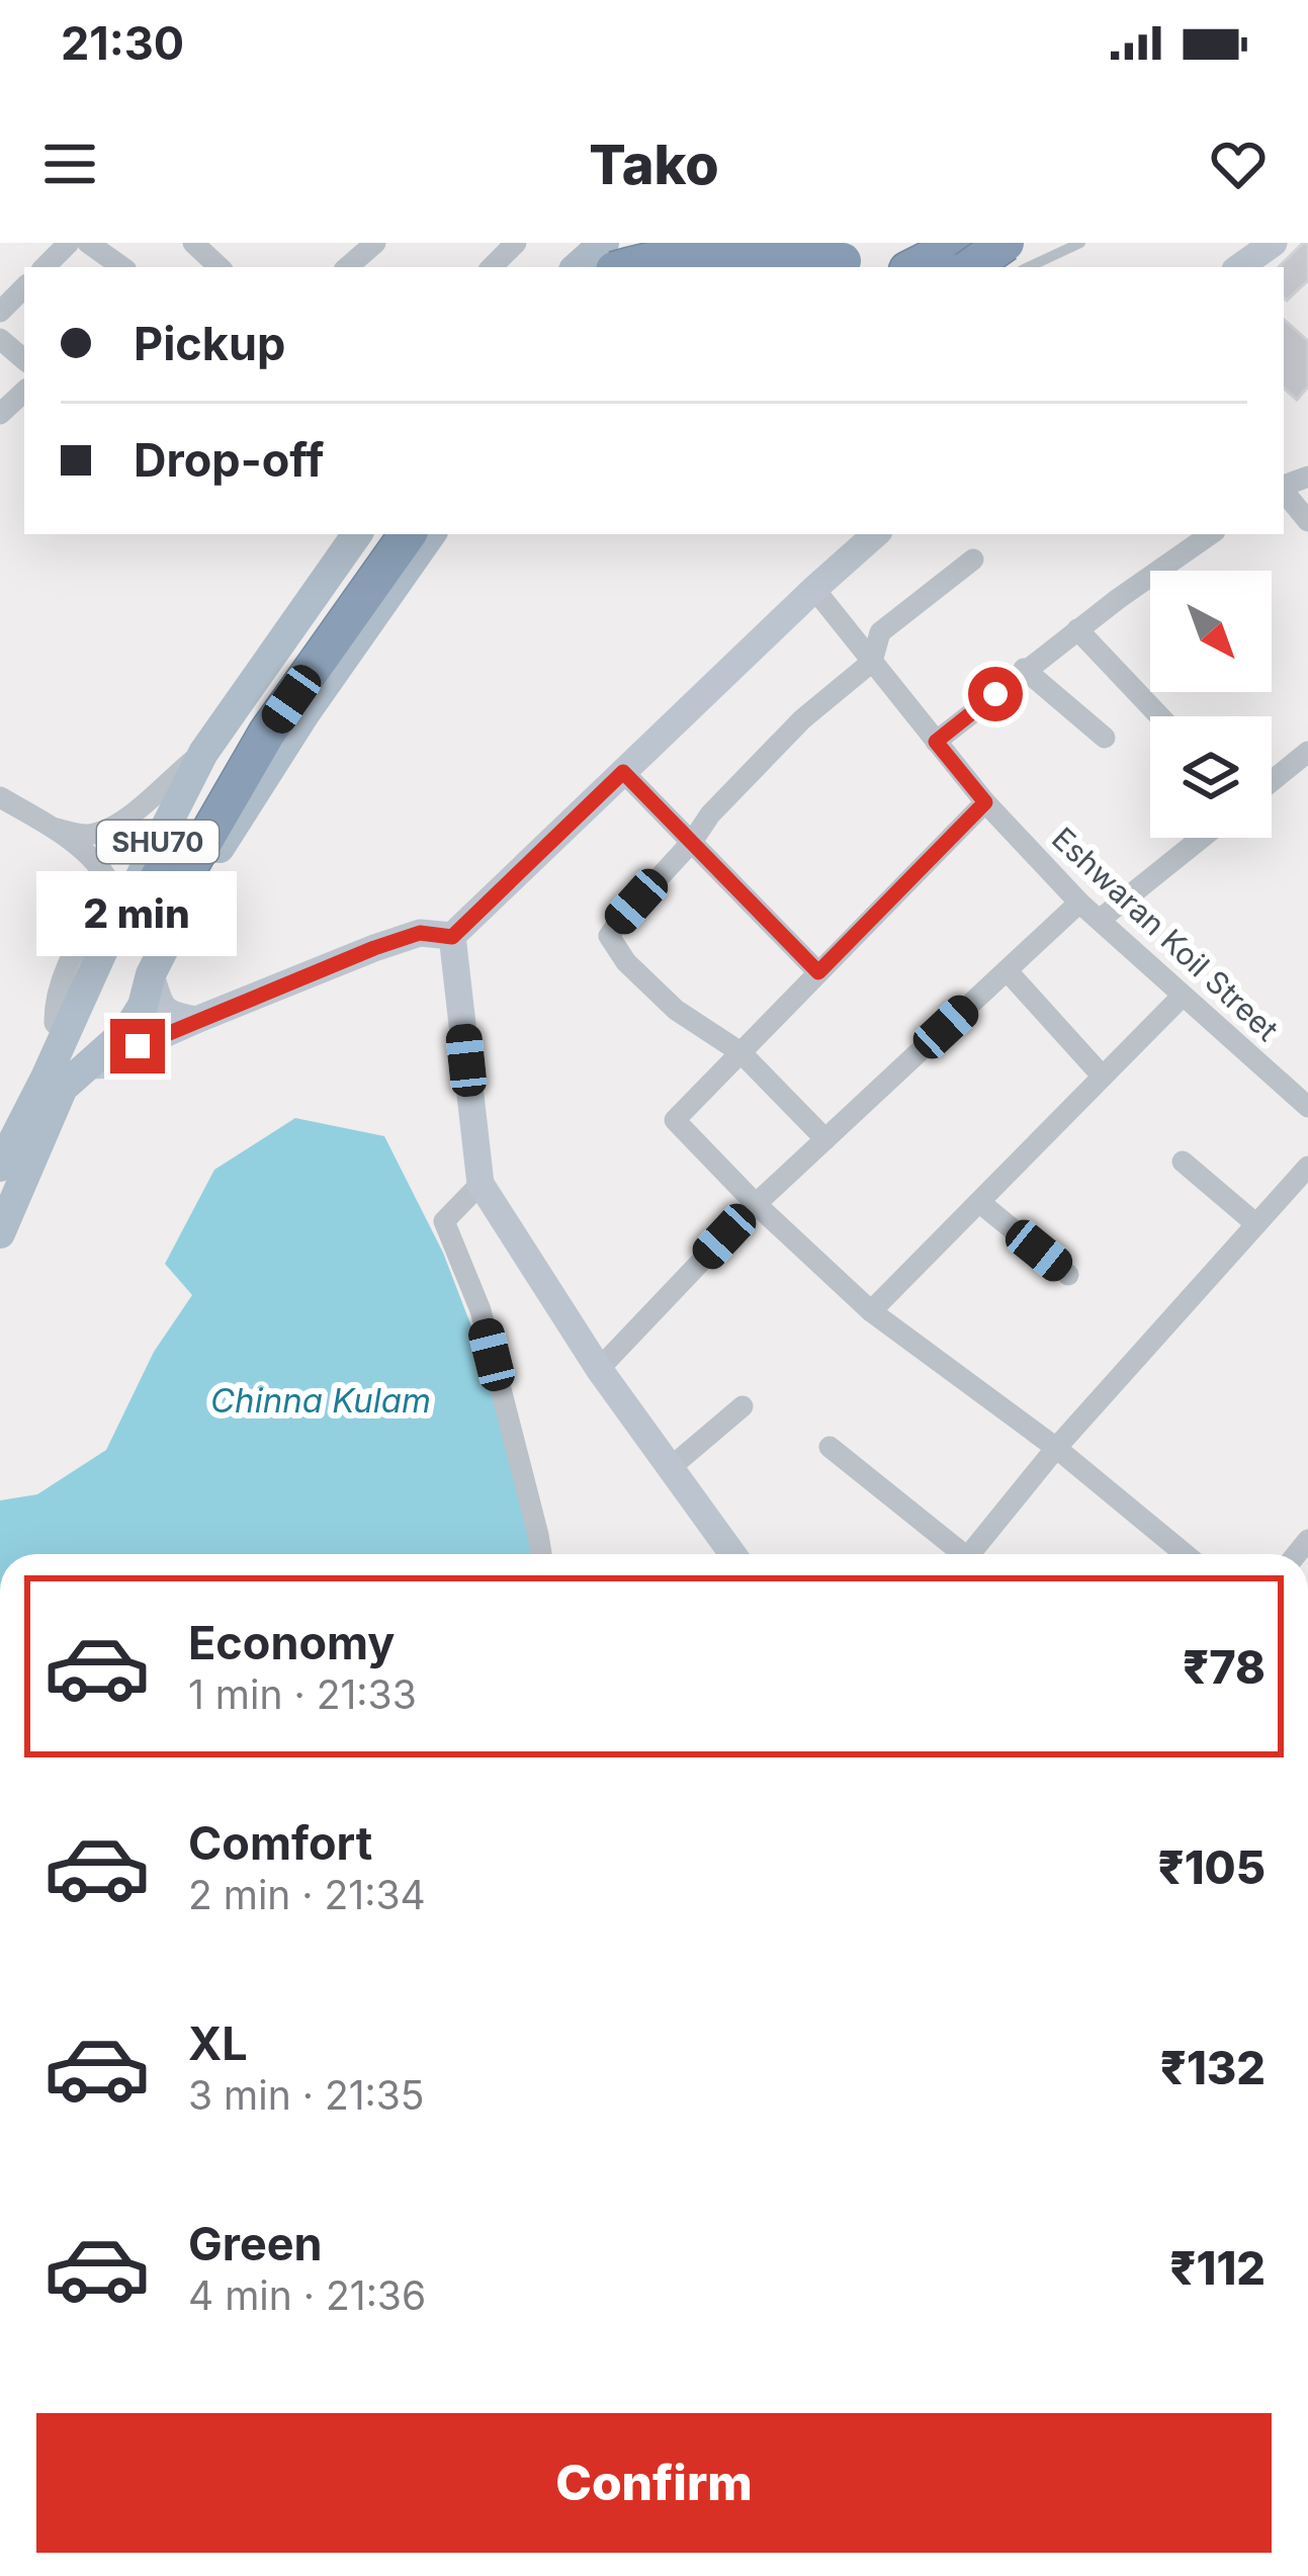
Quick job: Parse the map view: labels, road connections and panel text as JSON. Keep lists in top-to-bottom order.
{
  "streets": {
    "main road": ["SHU70"],
    "street": ["Eshwaran Koil Street"]
  },
  "water": ["Chinna Kulam"],
  "north": "bottom right",
  "page": {
    "status": "21:30",
    "header": "Tako",
    "banner": ["Pickup", "Drop-off"],
    "bubble": "2 min",
    "list": [
      {
        "name": "Economy",
        "note": "1 min · 21:33",
        "value": "₹78"
      },
      {
        "name": "Comfort",
        "note": "2 min · 21:34",
        "value": "₹105"
      },
      {
        "name": "XL",
        "note": "3 min · 21:35",
        "value": "₹132"
      },
      {
        "name": "Green",
        "note": "4 min · 21:36",
        "value": "₹112"
      }
    ],
    "buttons": "Confirm"
  }
}
